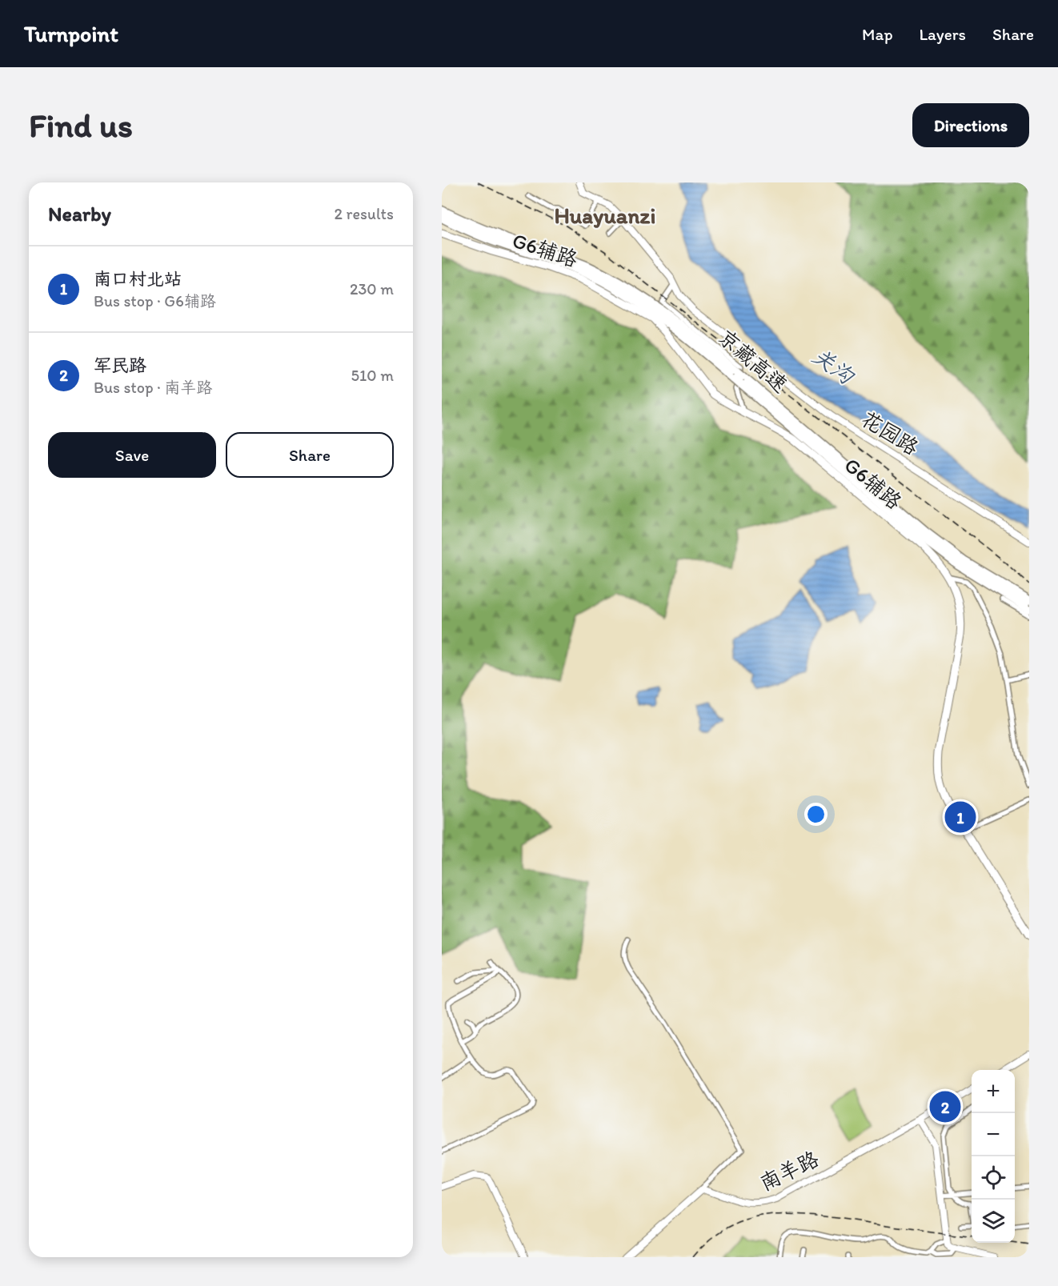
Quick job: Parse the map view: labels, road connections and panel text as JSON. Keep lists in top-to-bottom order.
{
  "streets": {
    "highway": ["京藏高速"],
    "main road": ["G6辅路"],
    "street": ["花园路", "南羊路"]
  },
  "districts": ["Huayuanzi"],
  "water": ["关沟"],
  "page": {
    "header": "Turnpoint",
    "nav": ["Map", "Layers", "Share"],
    "buttons": [
      "Directions",
      ["Save", "Share"]
    ],
    "title": "Find us",
    "heading": ["Nearby", "2 results"],
    "list": [
      {
        "mark": "1",
        "name": "南口村北站",
        "note": "Bus stop · G6辅路",
        "value": "230 m"
      },
      {
        "mark": "2",
        "name": "军民路",
        "note": "Bus stop · 南羊路",
        "value": "510 m"
      }
    ],
    "pins": ["1", "2"],
    "map_buttons": ["+", "−"]
  }
}
